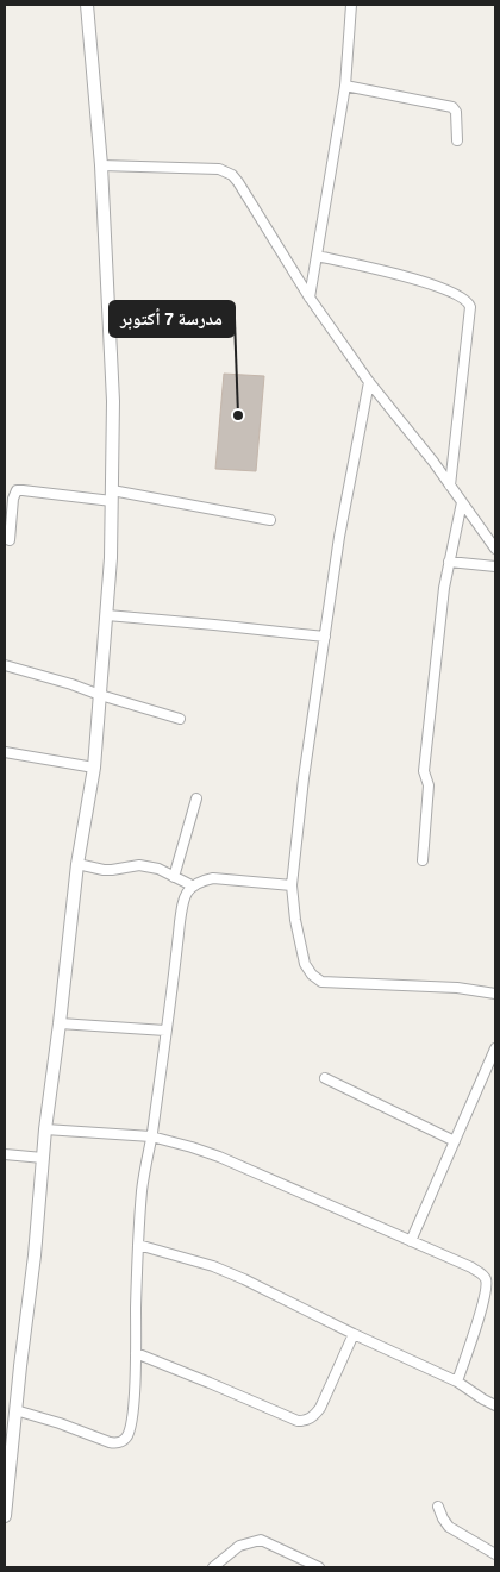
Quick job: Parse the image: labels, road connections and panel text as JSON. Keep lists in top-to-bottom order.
{
  "places": ["مدرسة 7 أكتوبر"]
}
